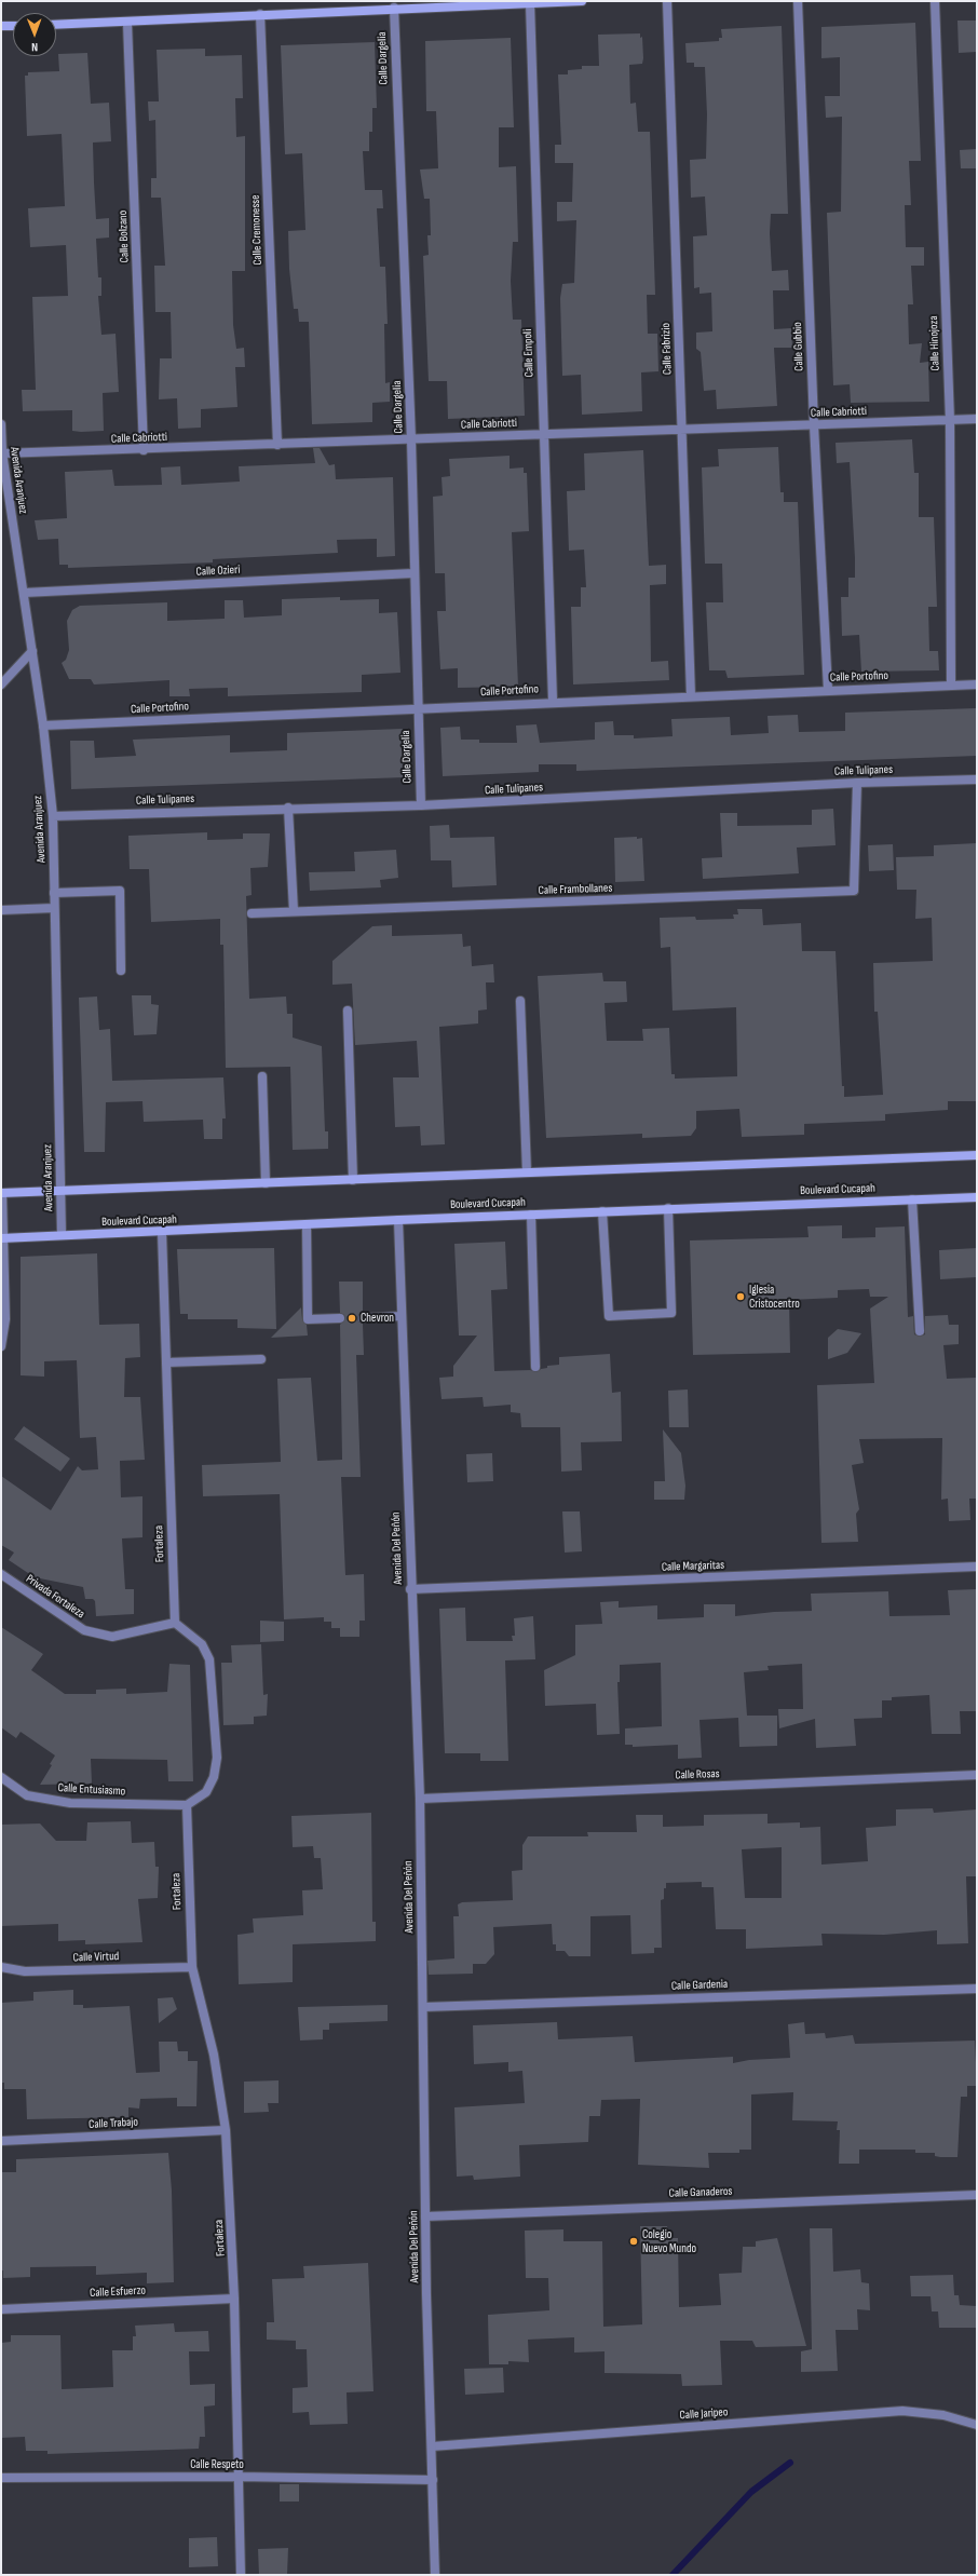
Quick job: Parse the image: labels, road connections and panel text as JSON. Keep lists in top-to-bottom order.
{
  "streets": {
    "main road": ["Boulevard Cucapah"],
    "street": [
      "Calle Dargelia",
      "Calle Cremonesse",
      "Calle Bolzano",
      "Calle Hinojoza",
      "Calle Gubbio",
      "Calle Fabrizio",
      "Calle Empoli",
      "Calle Cabriotti",
      "Avenida Aranjuez",
      "Calle Ozieri",
      "Calle Portofino",
      "Calle Tulipanes",
      "Calle Frambollanes",
      "Fortaleza",
      "Avenida Del Peñón",
      "Calle Margaritas",
      "Privada Fortaleza",
      "Calle Rosas",
      "Calle Entusiasmo",
      "Calle Virtud",
      "Calle Gardenia",
      "Calle Trabajo",
      "Calle Ganaderos",
      "Calle Esfuerzo",
      "Calle Jaripeo",
      "Calle Respeto"
    ]
  },
  "crossings": [
    ["Calle Dargelia", "Calle Cabriotti"],
    ["Calle Dargelia", "Calle Ozieri"],
    ["Calle Dargelia", "Calle Portofino"],
    ["Calle Dargelia", "Calle Tulipanes"],
    ["Calle Cremonesse", "Calle Cabriotti"],
    ["Calle Bolzano", "Calle Cabriotti"],
    ["Calle Hinojoza", "Calle Cabriotti"],
    ["Calle Hinojoza", "Calle Portofino"],
    ["Calle Gubbio", "Calle Cabriotti"],
    ["Calle Gubbio", "Calle Portofino"],
    ["Calle Fabrizio", "Calle Cabriotti"],
    ["Calle Fabrizio", "Calle Portofino"],
    ["Calle Empoli", "Calle Cabriotti"],
    ["Calle Empoli", "Calle Portofino"],
    ["Calle Cabriotti", "Avenida Aranjuez"],
    ["Avenida Aranjuez", "Calle Ozieri"],
    ["Avenida Aranjuez", "Calle Portofino"],
    ["Avenida Aranjuez", "Calle Tulipanes"],
    ["Avenida Aranjuez", "Boulevard Cucapah"],
    ["Calle Tulipanes", "Calle Frambollanes"],
    ["Boulevard Cucapah", "Fortaleza"],
    ["Boulevard Cucapah", "Avenida Del Peñón"],
    ["Fortaleza", "Privada Fortaleza"],
    ["Fortaleza", "Calle Entusiasmo"],
    ["Fortaleza", "Calle Virtud"],
    ["Fortaleza", "Calle Trabajo"],
    ["Fortaleza", "Calle Esfuerzo"],
    ["Fortaleza", "Calle Respeto"],
    ["Avenida Del Peñón", "Calle Margaritas"],
    ["Avenida Del Peñón", "Calle Rosas"],
    ["Avenida Del Peñón", "Calle Gardenia"],
    ["Avenida Del Peñón", "Calle Ganaderos"],
    ["Avenida Del Peñón", "Calle Jaripeo"],
    ["Avenida Del Peñón", "Calle Respeto"]
  ],
  "places": ["Iglesia Cristocentro", "Chevron", "Colegio Nuevo Mundo"],
  "north": "bottom"
}
